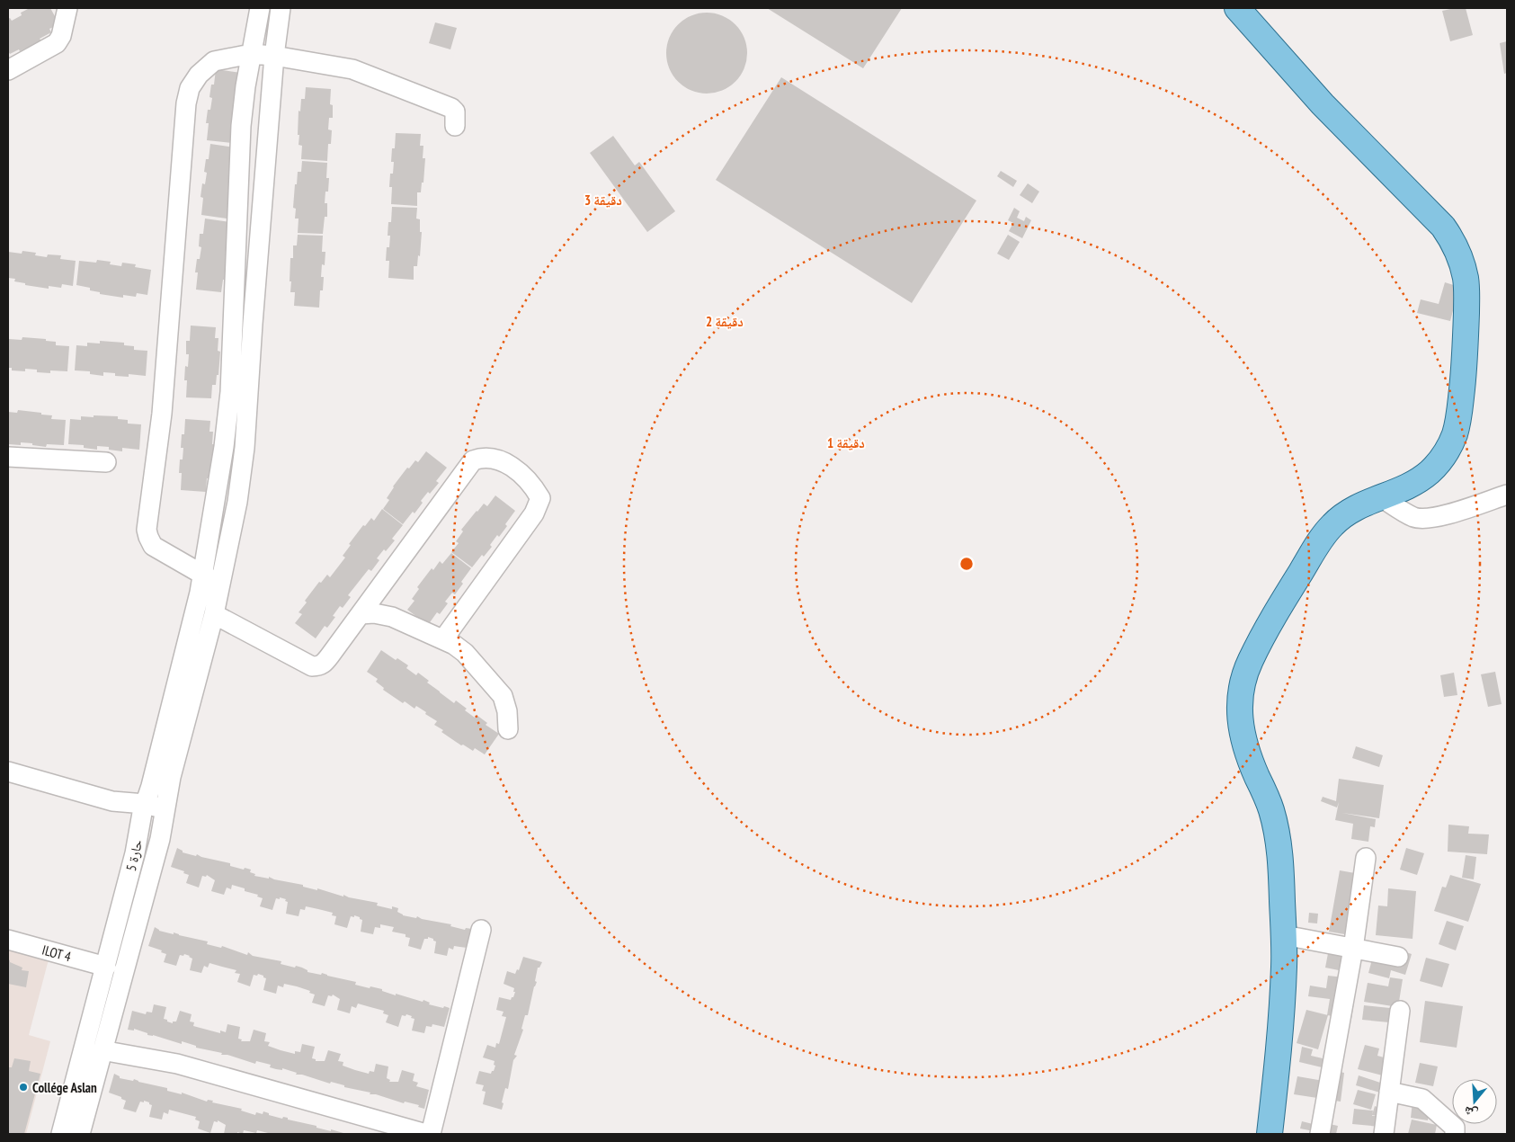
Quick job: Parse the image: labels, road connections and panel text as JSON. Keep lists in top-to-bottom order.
{
  "streets": {
    "street": ["حارة 5", "ILOT 4"]
  },
  "crossings": [
    ["حارة 5", "ILOT 4"]
  ],
  "places": ["Collége Aslan"],
  "north": "bottom",
  "rings": ["3 دقيقة", "2 دقيقة", "1 دقيقة"]
}
